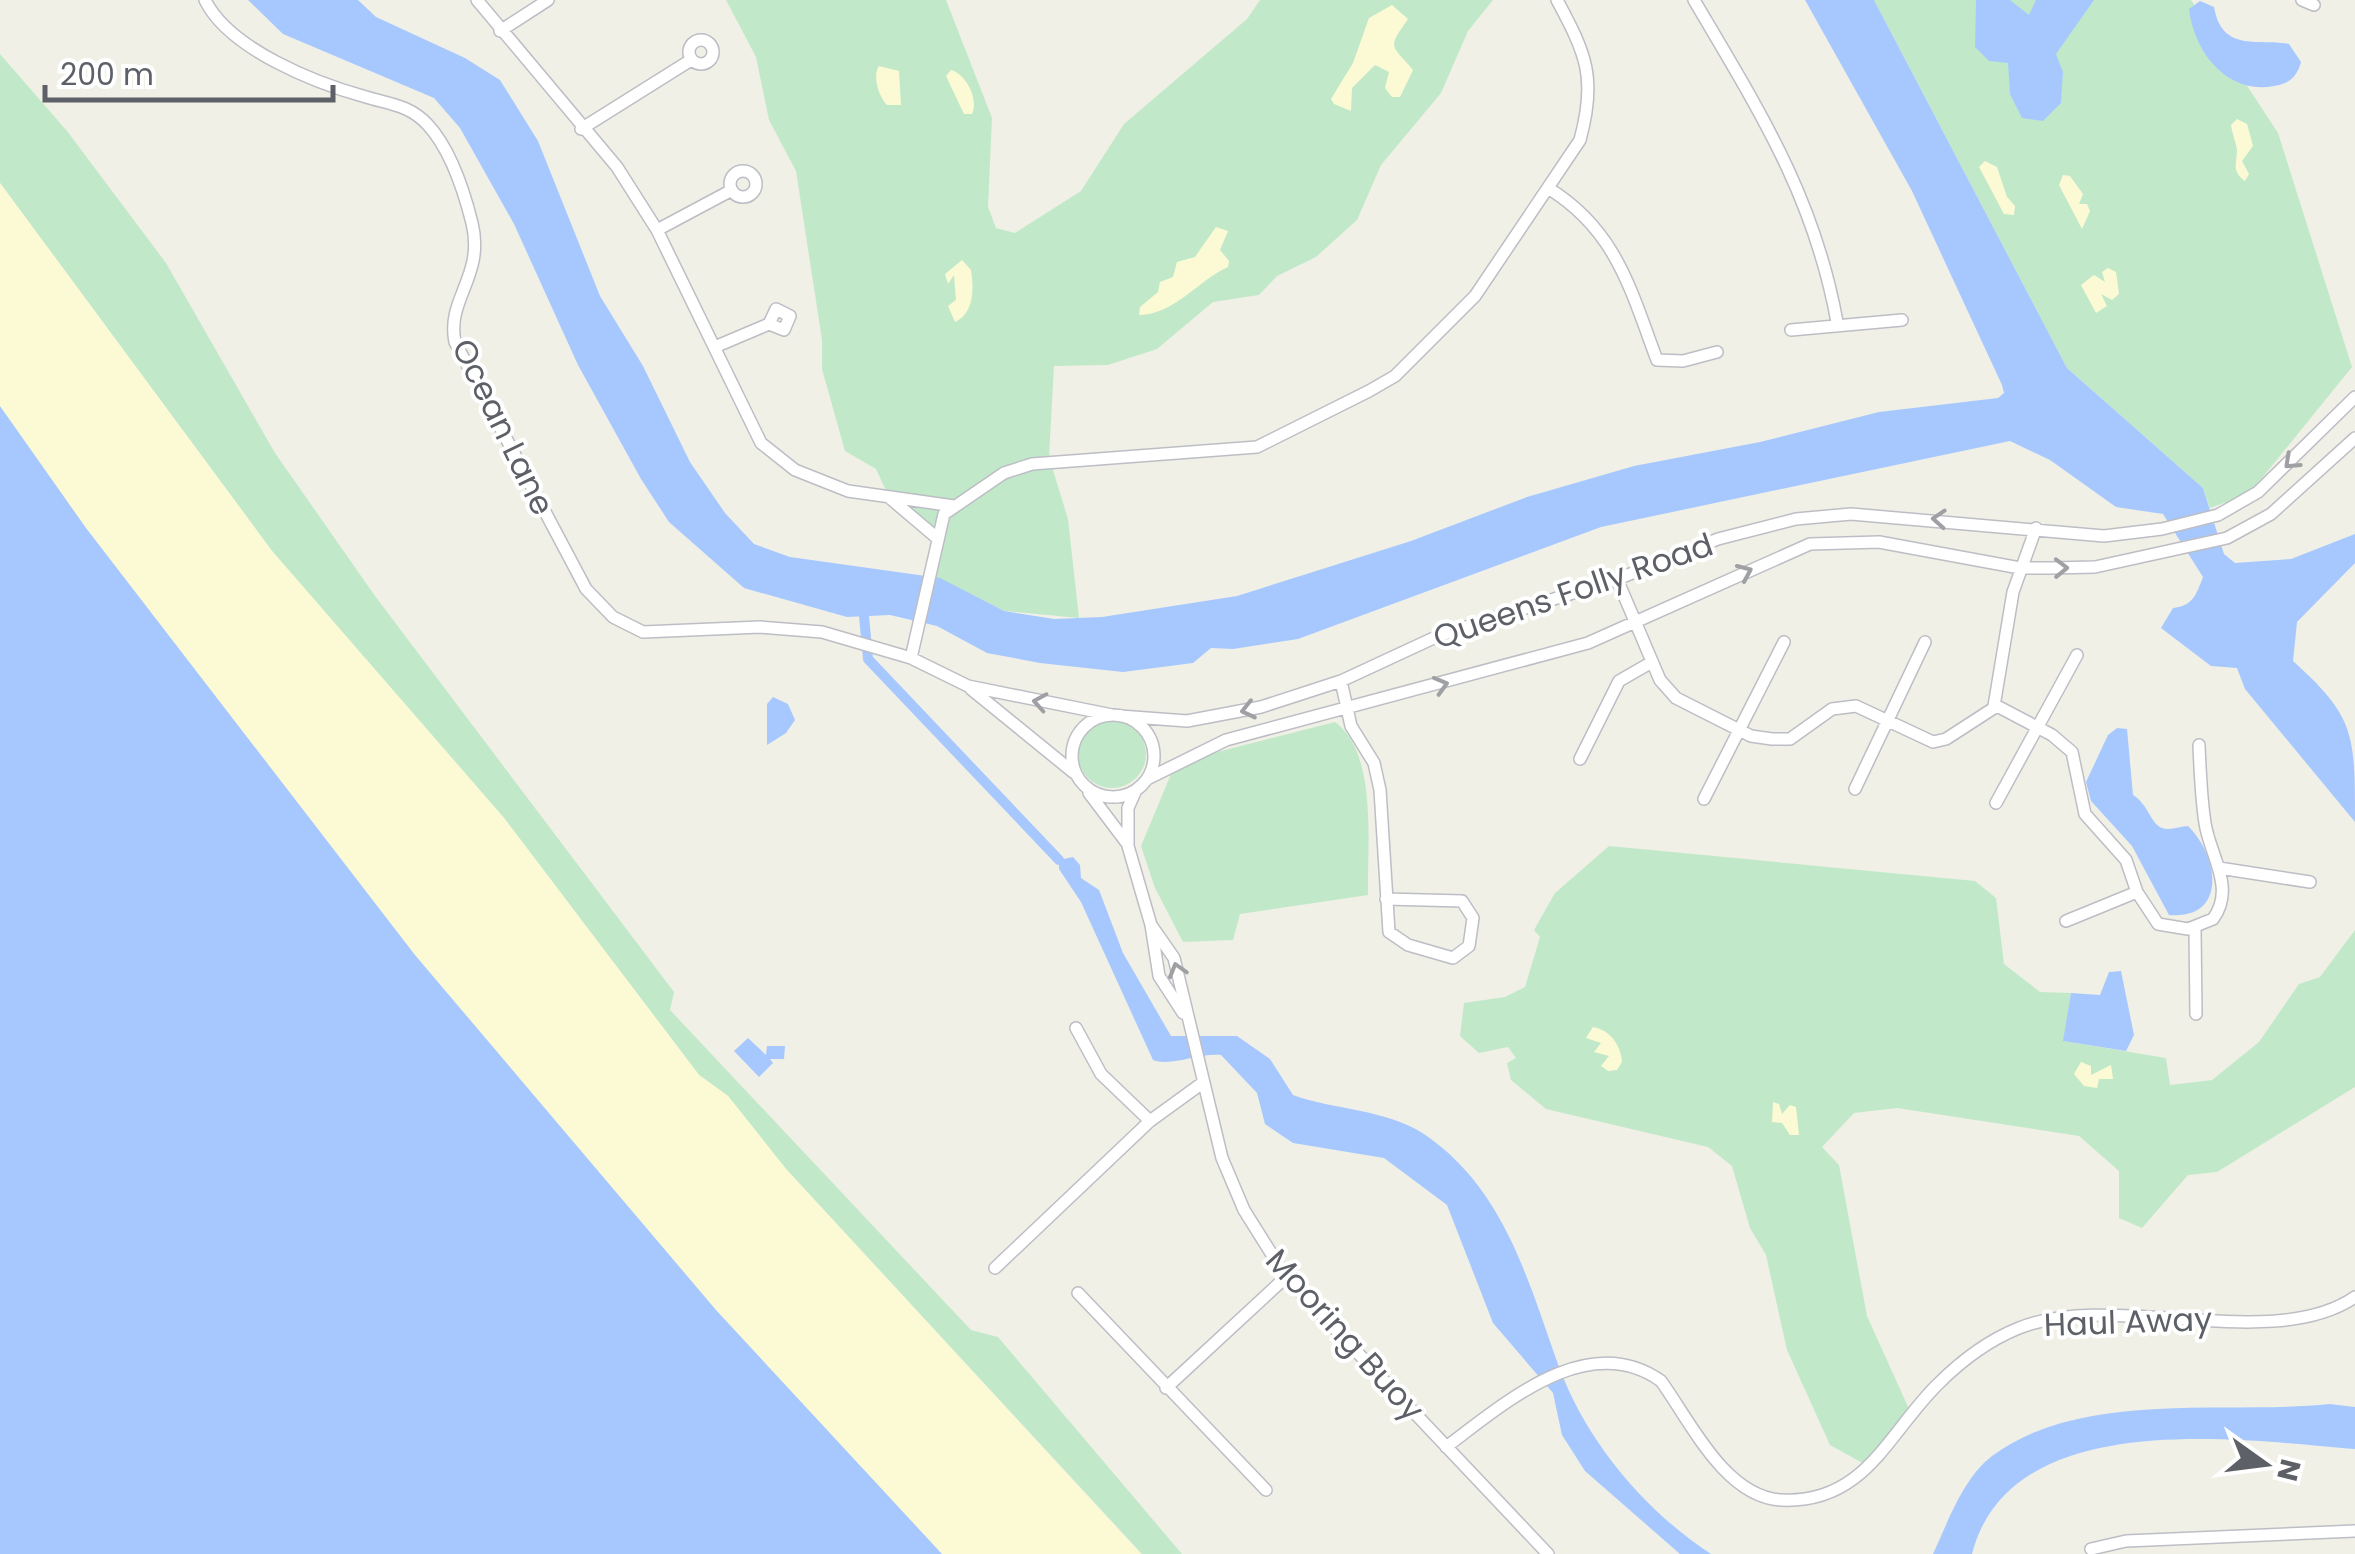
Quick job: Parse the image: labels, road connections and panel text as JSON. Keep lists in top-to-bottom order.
{
  "streets": {
    "street": [
      "Ocean Lane",
      "Queens Folly Road",
      "Haul Away",
      "Mooring Buoy"
    ]
  },
  "crossings": [
    ["Ocean Lane", "Queens Folly Road"],
    ["Ocean Lane", "Mooring Buoy"],
    ["Queens Folly Road", "Mooring Buoy"],
    ["Haul Away", "Mooring Buoy"]
  ],
  "scale_bar": "200 m",
  "north": "right"
}
